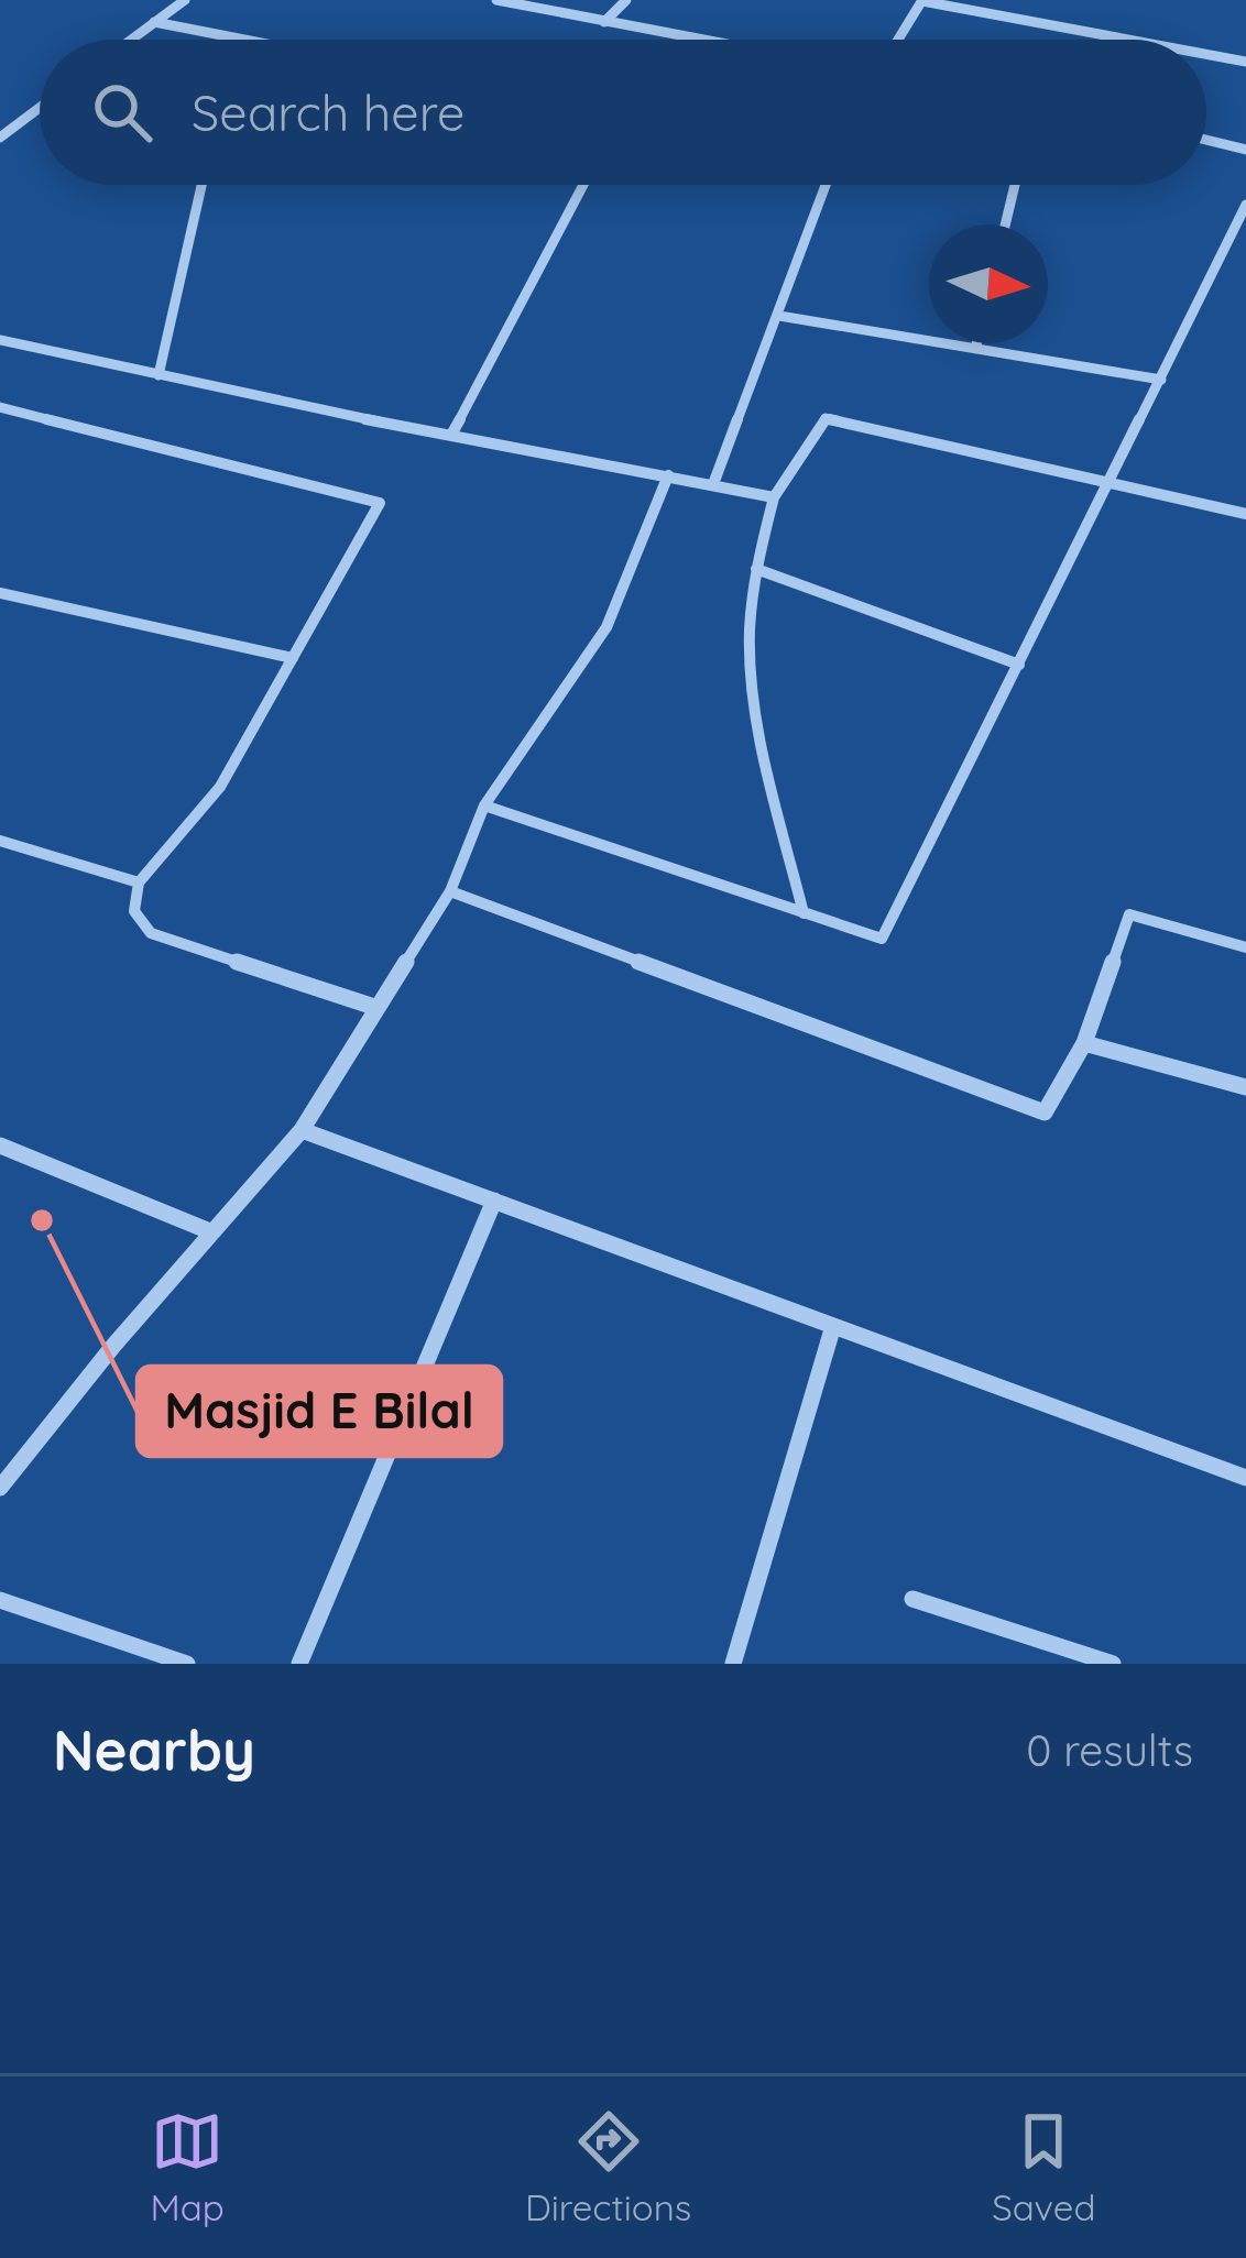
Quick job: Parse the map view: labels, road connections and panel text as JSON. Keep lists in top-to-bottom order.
{
  "places": ["Masjid E Bilal"],
  "north": "right",
  "page": {
    "search": "Search here",
    "heading": ["Nearby", "0 results"],
    "nav": ["Map", "Directions", "Saved"]
  }
}
